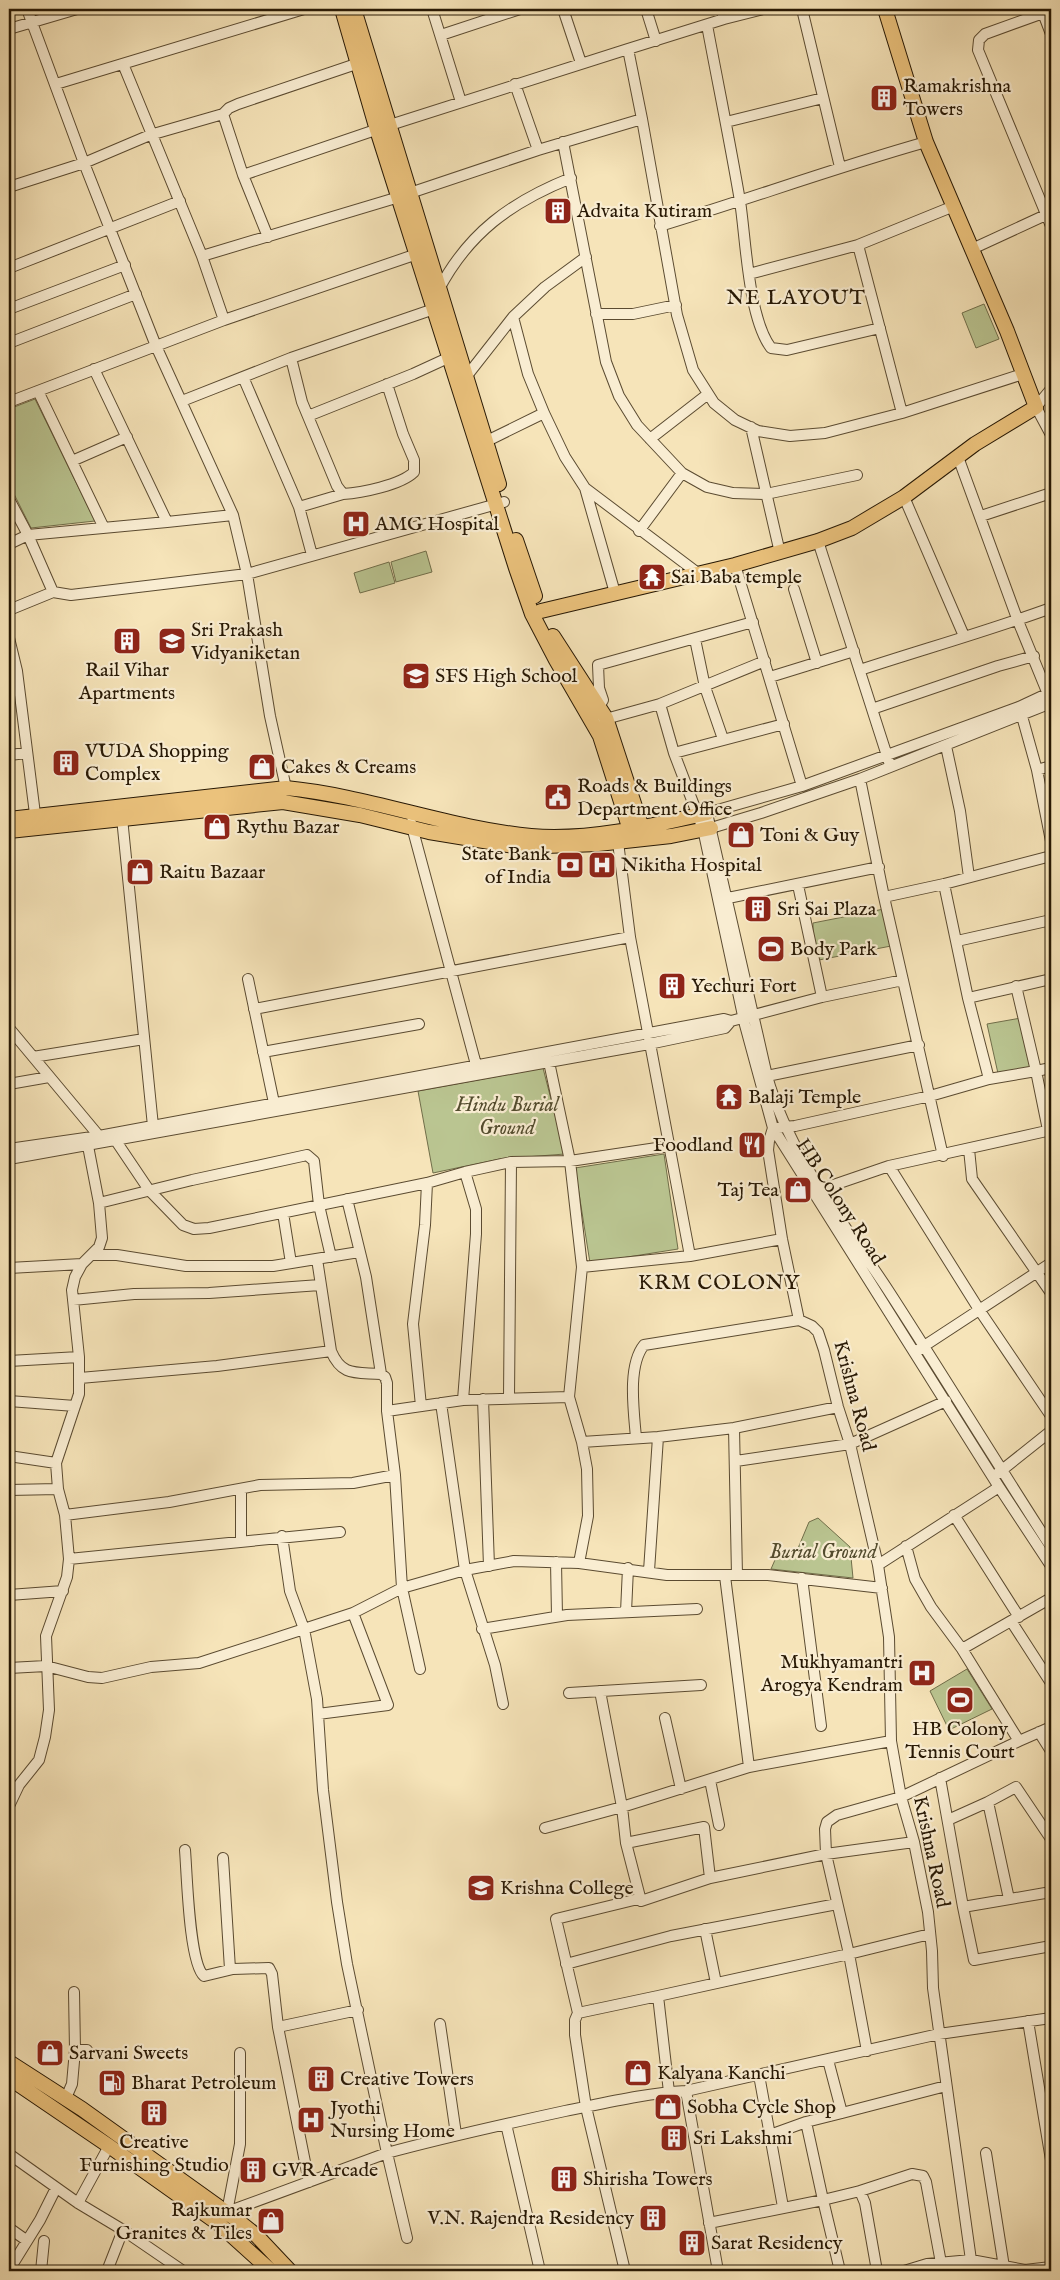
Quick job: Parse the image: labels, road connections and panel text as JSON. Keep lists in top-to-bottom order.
{
  "streets": {
    "street": ["HB Colony Road", "Krishna Road"]
  },
  "districts": ["NE LAYOUT", "KRM COLONY"],
  "parks": ["Hindu Burial Ground", "Burial Ground"],
  "places": {
    "building": [
      "Ramakrishna Towers",
      "Advaita Kutiram",
      "Rail Vihar Apartments",
      "VUDA Shopping Complex",
      "Sri Sai Plaza",
      "Yechuri Fort",
      "Creative Towers",
      "Creative Furnishing Studio",
      "Sri Lakshmi",
      "GVR Arcade",
      "Shirisha Towers",
      "V.N. Rajendra Residency",
      "Sarat Residency"
    ],
    "hospital": [
      "AMG Hospital",
      "Nikitha Hospital",
      "Mukhyamantri Arogya Kendram",
      "Jyothi Nursing Home"
    ],
    "temple": ["Sai Baba temple", "Balaji Temple"],
    "school or university": ["Sri Prakash Vidyaniketan", "SFS High School", "Krishna College"],
    "shop": [
      "Cakes & Creams",
      "Rythu Bazar",
      "Toni & Guy",
      "Raitu Bazaar",
      "Taj Tea",
      "Sarvani Sweets",
      "Kalyana Kanchi",
      "Sobha Cycle Shop",
      "Rajkumar Granites & Tiles"
    ],
    "public building": ["Roads & Buildings Department Office"],
    "bank": ["State Bank of India"],
    "sports": ["Body Park", "HB Colony Tennis Court"],
    "restaurant": ["Foodland"],
    "fuel station": ["Bharat Petroleum"]
  }
}
